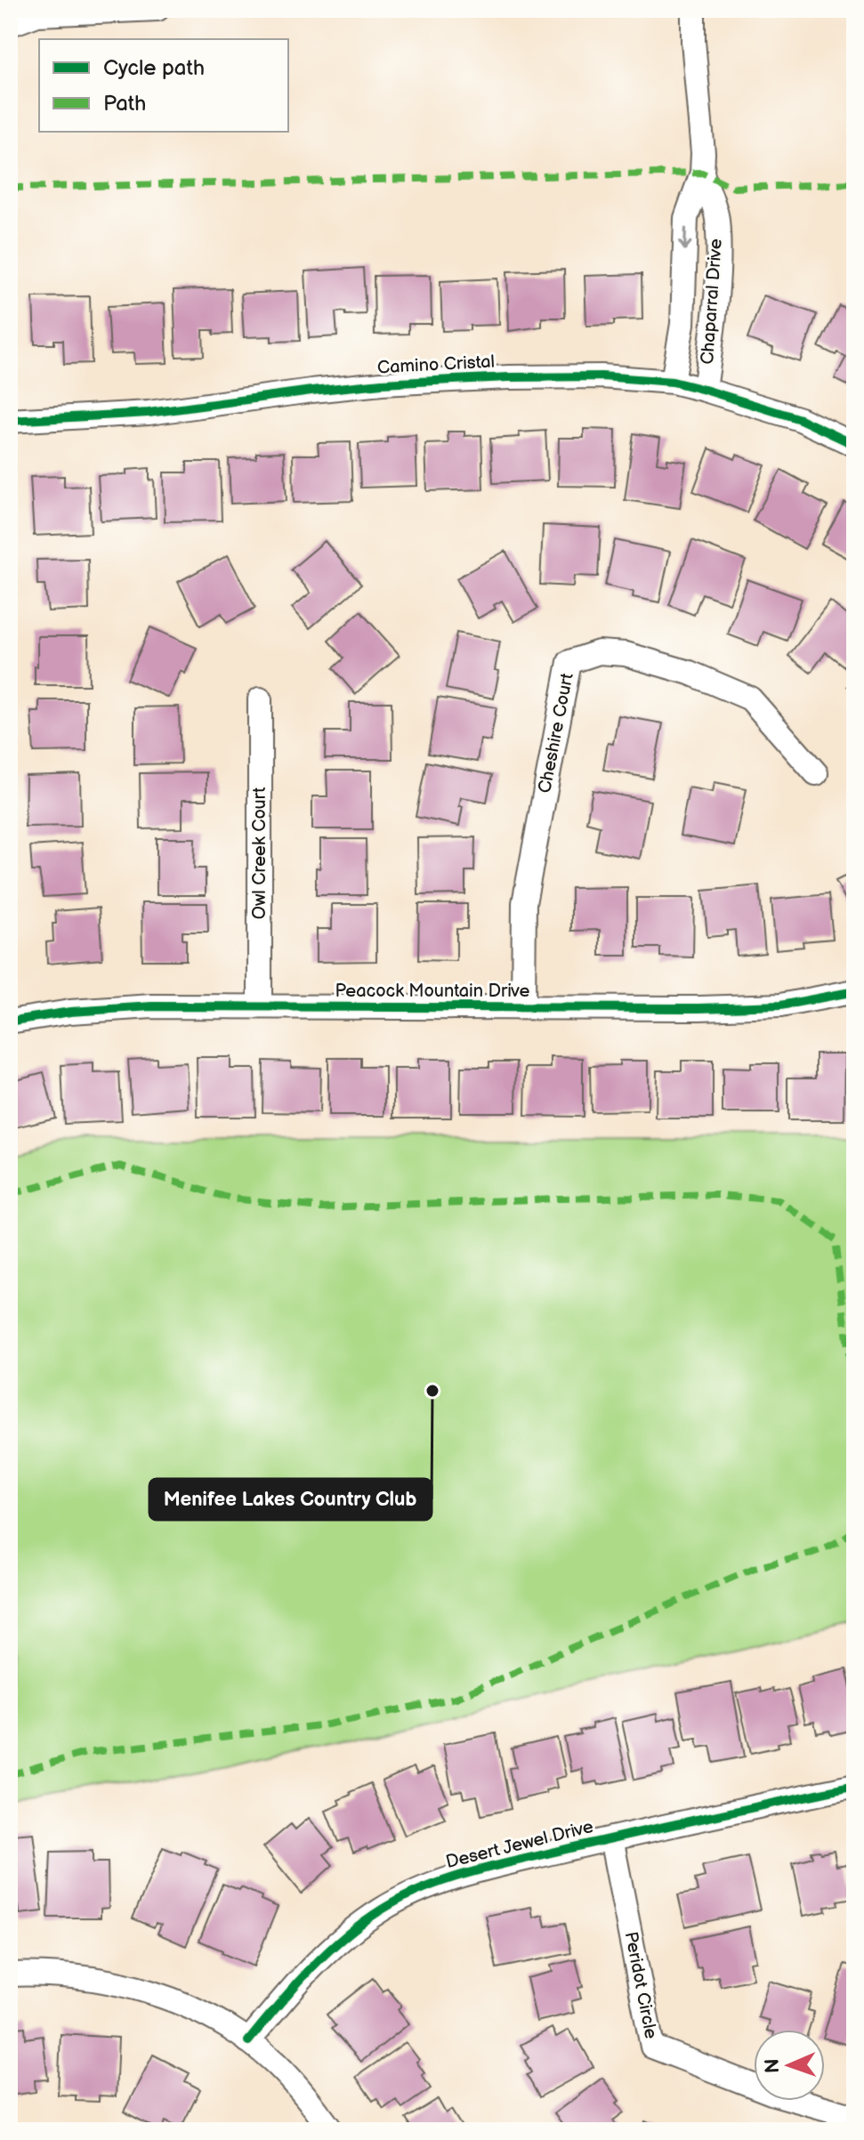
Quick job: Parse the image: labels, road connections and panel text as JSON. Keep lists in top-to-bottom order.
{
  "streets": {
    "street": [
      "Chaparral Drive",
      "Camino Cristal",
      "Cheshire Court",
      "Owl Creek Court",
      "Peacock Mountain Drive",
      "Desert Jewel Drive",
      "Peridot Circle"
    ]
  },
  "crossings": [
    ["Chaparral Drive", "Camino Cristal"],
    ["Cheshire Court", "Peacock Mountain Drive"],
    ["Owl Creek Court", "Peacock Mountain Drive"],
    ["Desert Jewel Drive", "Peridot Circle"]
  ],
  "places": ["Menifee Lakes Country Club"],
  "legend": ["Cycle path", "Path"],
  "north": "left"
}
